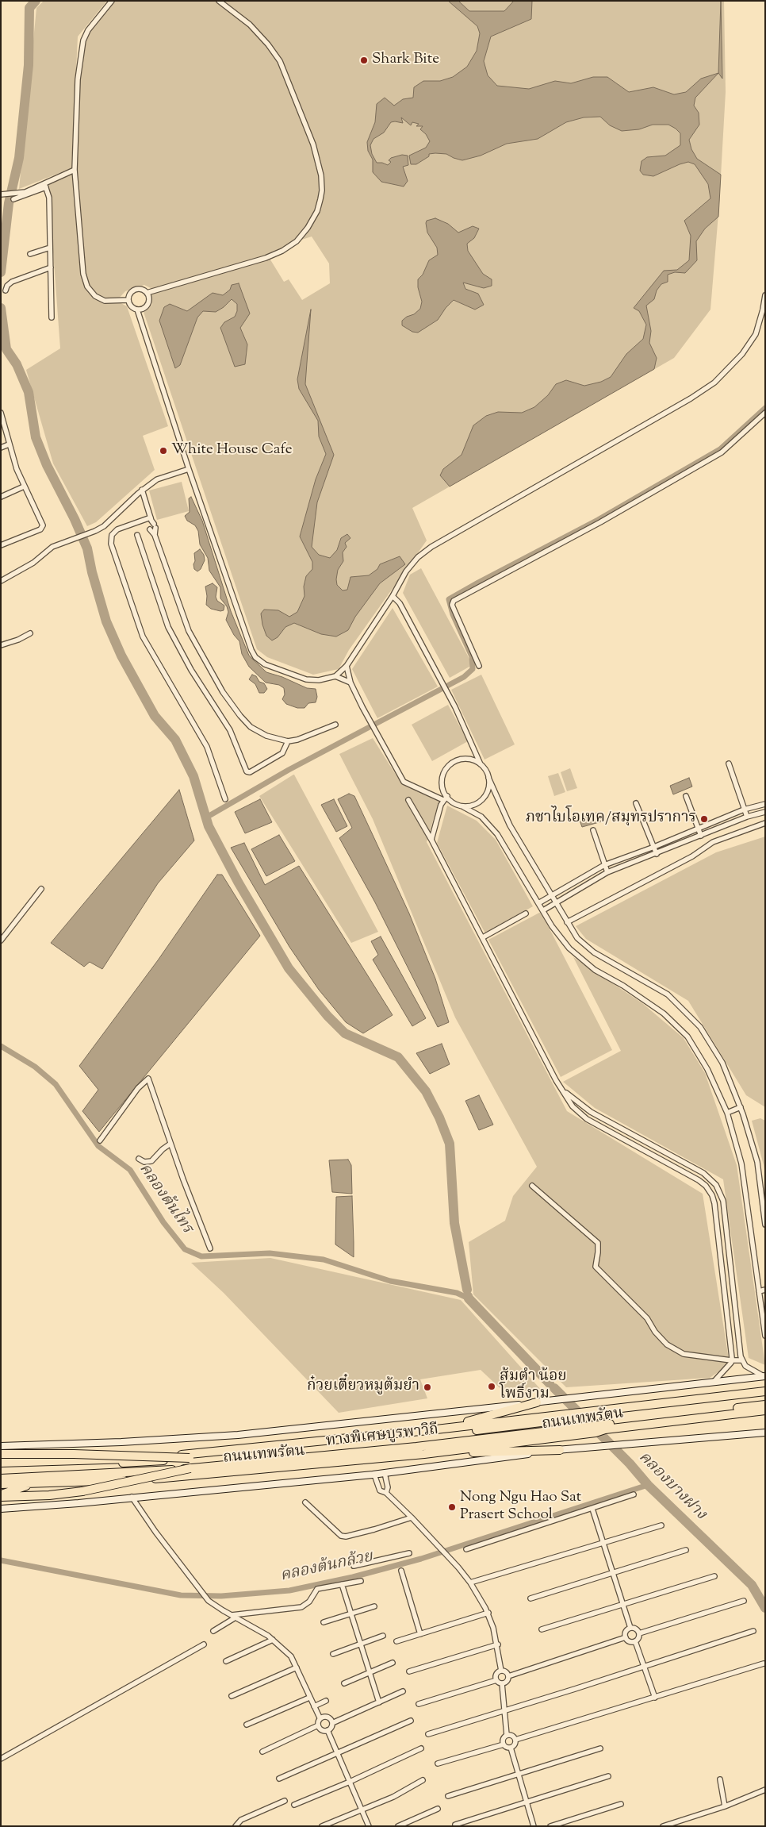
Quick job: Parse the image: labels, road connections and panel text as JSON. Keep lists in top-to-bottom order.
{
  "streets": {
    "highway": ["ถนนเทพรัตน", "ทางพิเศษบูรพาวิถี"]
  },
  "water": ["คลองต้นไทร", "คลองบางฝาง", "คลองต้นกล้วย"],
  "places": [
    "Shark Bite",
    "White House Cafe",
    "ภชาไบโอเทค/สมุทรปราการ",
    "ส้มตำ น้อย โพธิ์งาม",
    "ก๋วยเตี๋ยวหมูต้มยำ",
    "Nong Ngu Hao Sat Prasert School"
  ]
}
